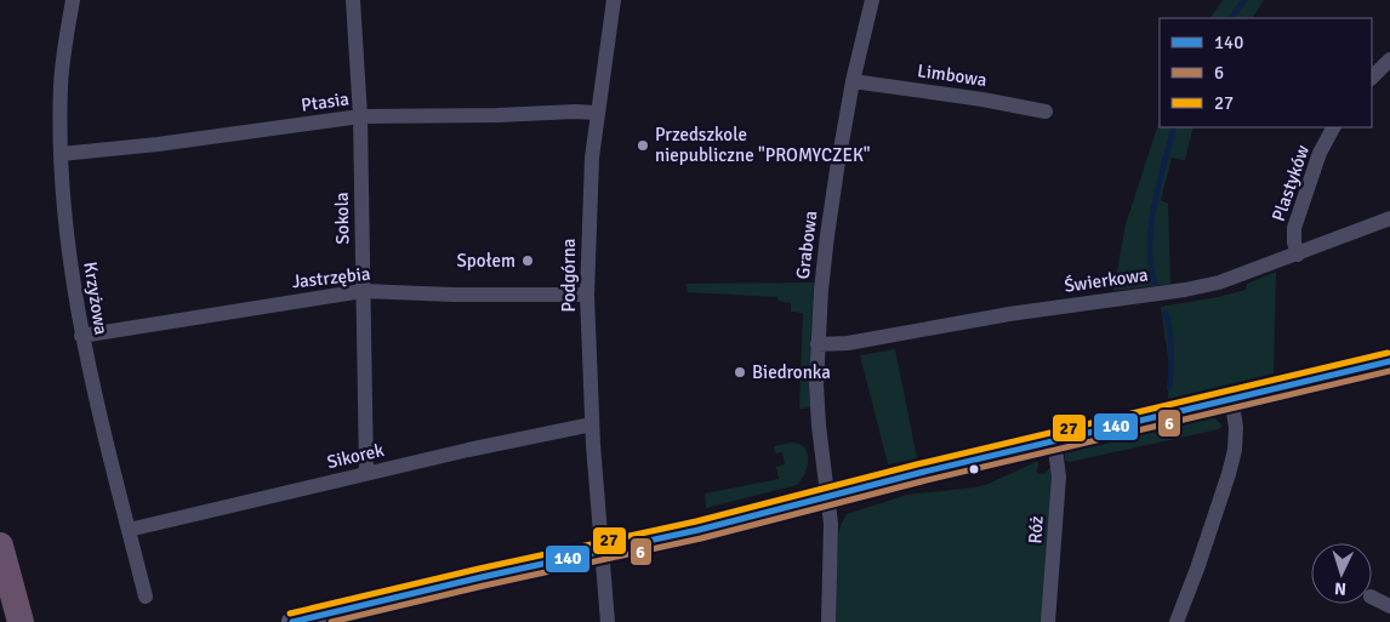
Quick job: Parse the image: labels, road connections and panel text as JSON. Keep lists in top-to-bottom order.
{
  "streets": {
    "street": [
      "Limbowa",
      "Ptasia",
      "Plastyków",
      "Sokola",
      "Grabowa",
      "Podgórna",
      "Jastrzębia",
      "Świerkowa",
      "Krzyżowa",
      "Sikorek",
      "Róż"
    ]
  },
  "crossings": [
    ["Limbowa", "Grabowa"],
    ["Ptasia", "Sokola"],
    ["Ptasia", "Podgórna"],
    ["Ptasia", "Krzyżowa"],
    ["Plastyków", "Świerkowa"],
    ["Sokola", "Jastrzębia"],
    ["Sokola", "Sikorek"],
    ["Grabowa", "Świerkowa"],
    ["Podgórna", "Jastrzębia"],
    ["Podgórna", "Sikorek"],
    ["Jastrzębia", "Krzyżowa"],
    ["Krzyżowa", "Sikorek"]
  ],
  "places": ["Przedszkole niepubliczne \"PROMYCZEK\"", "Społem", "Biedronka"],
  "lines": ["transit line 27", "transit line 140", "transit line 6"],
  "legend": ["140", "6", "27"],
  "north": "bottom"
}
